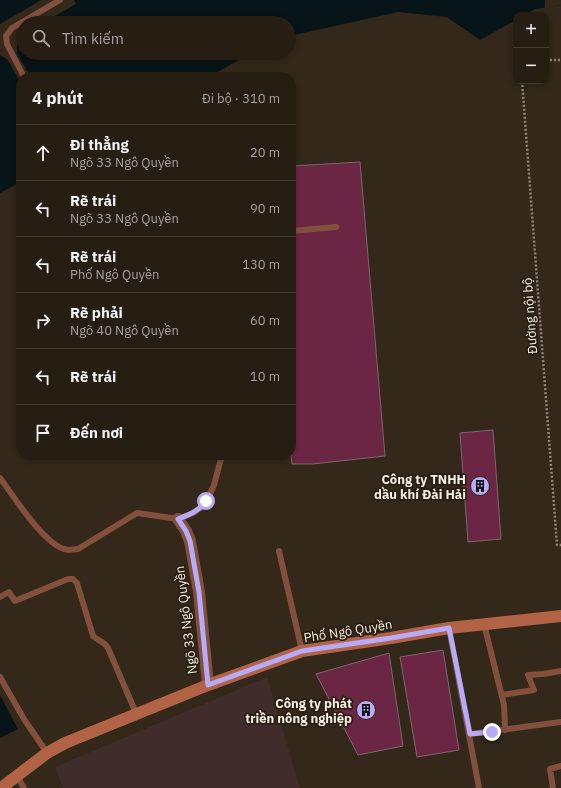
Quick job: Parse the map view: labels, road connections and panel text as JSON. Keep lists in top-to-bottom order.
{
  "streets": {
    "street": ["Ngõ 33 Ngô Quyền", "Phố Ngô Quyền"],
    "path": ["Đường nội bộ"]
  },
  "crossings": [
    ["Ngõ 33 Ngô Quyền", "Phố Ngô Quyền"]
  ],
  "places": {
    "building": ["Công ty TNHH dầu khí Đài Hải", "Công ty phát triền nông nghiệp"]
  },
  "page": {
    "map_buttons": ["+", "−"],
    "search": "Tìm kiếm",
    "heading": ["4 phút", "Đi bộ · 310 m"],
    "list": [
      ["Đi thẳng", "Ngõ 33 Ngô Quyền", "20 m"],
      ["Rẽ trái", "Ngõ 33 Ngô Quyền", "90 m"],
      ["Rẽ trái", "Phố Ngô Quyền", "130 m"],
      ["Rẽ phải", "Ngõ 40 Ngô Quyền", "60 m"],
      ["Rẽ trái", "10 m"],
      "Đến nơi"
    ]
  }
}
